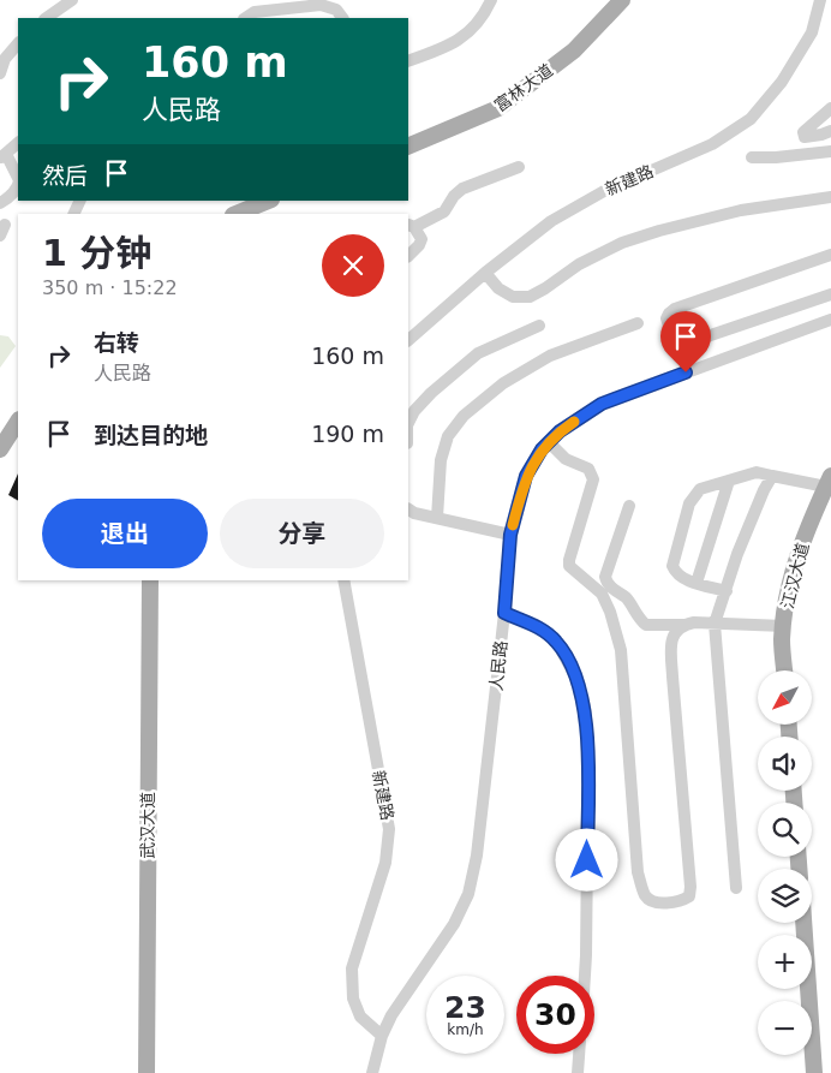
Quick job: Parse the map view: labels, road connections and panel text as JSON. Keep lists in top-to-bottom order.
{
  "streets": {
    "main road": ["富林大道", "江汉大道", "武汉大道"],
    "street": ["新建路", "人民路"]
  },
  "crossings": [
    ["新建路", "人民路"]
  ],
  "north": "bottom left",
  "page": {
    "turn": ["160 m", "人民路"],
    "then": "然后",
    "heading": ["1 分钟", "350 m · 15:22"],
    "list": [
      {
        "name": "右转",
        "note": "人民路",
        "value": "160 m"
      },
      {
        "name": "到达目的地",
        "value": "190 m"
      }
    ],
    "buttons": ["退出", "分享"],
    "map_buttons": ["+", "−"],
    "speed": "23 km/h",
    "limit": "30"
  }
}
